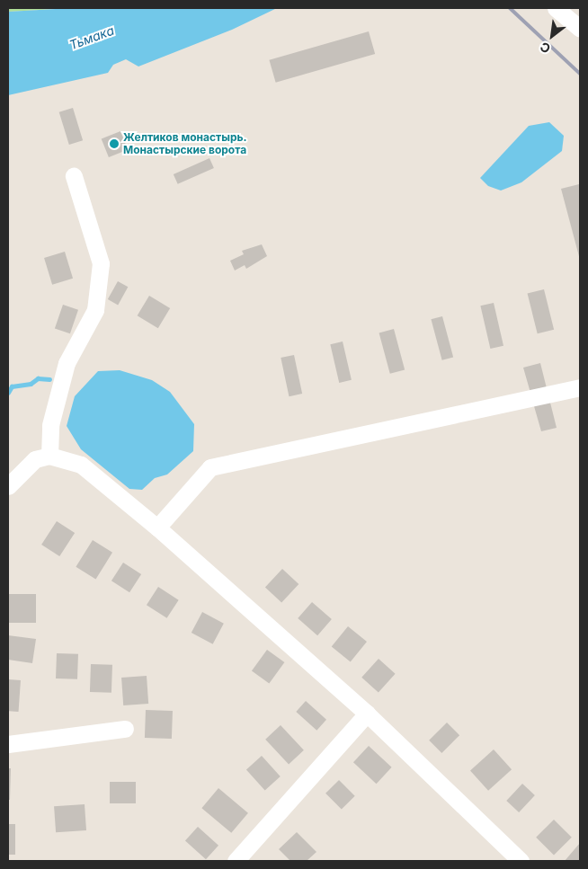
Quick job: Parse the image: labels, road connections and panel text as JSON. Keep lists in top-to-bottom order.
{
  "water": ["Тьмака"],
  "places": ["Желтиков монастырь. Монастырские ворота"],
  "north": "bottom left"
}
